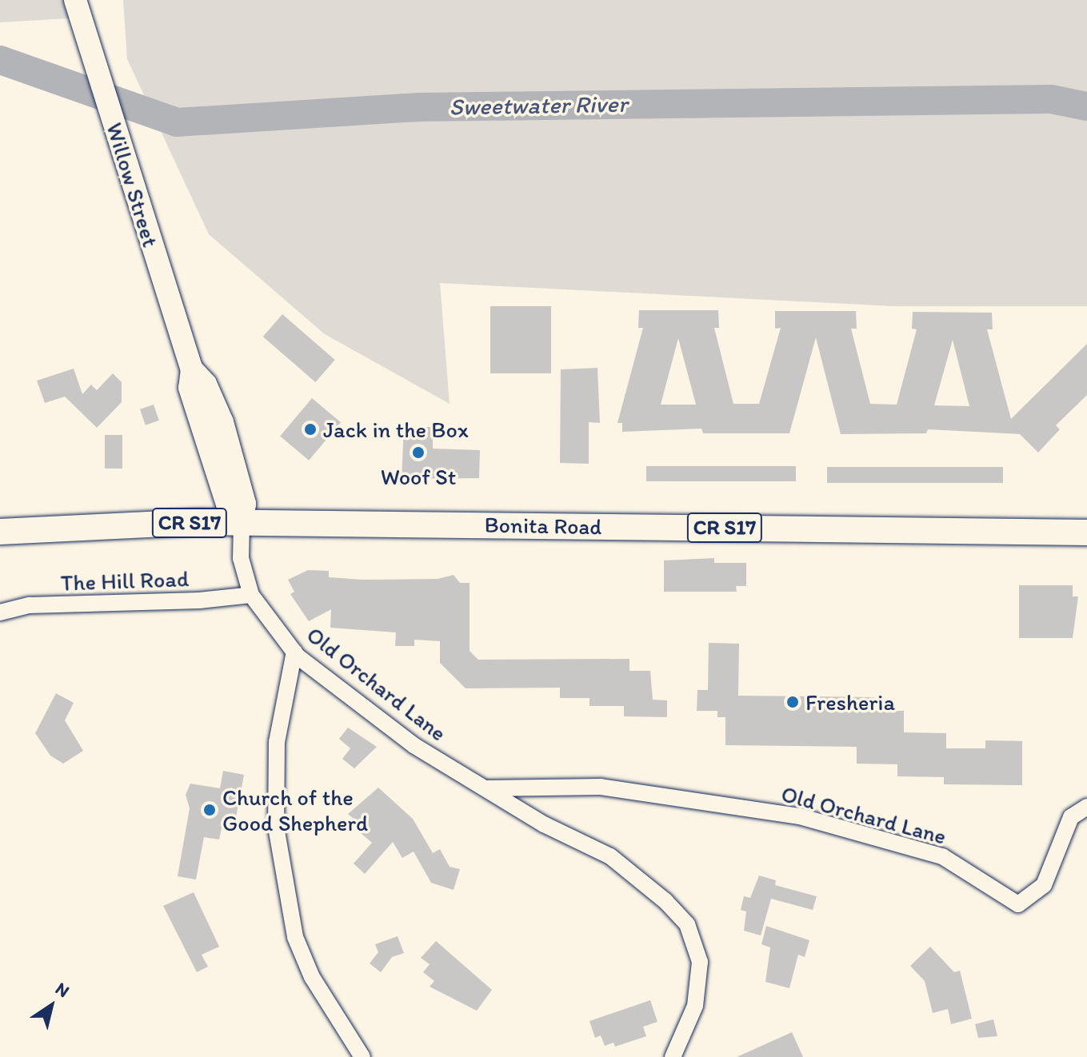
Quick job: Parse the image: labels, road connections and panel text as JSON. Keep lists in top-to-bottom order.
{
  "streets": {
    "main road": ["Willow Street", "CR S17", "Bonita Road"],
    "street": ["The Hill Road", "Old Orchard Lane"]
  },
  "crossings": [
    ["Willow Street", "Bonita Road"],
    ["Willow Street", "Old Orchard Lane"],
    ["Bonita Road", "Old Orchard Lane"],
    ["The Hill Road", "Old Orchard Lane"]
  ],
  "water": ["Sweetwater River"],
  "places": [
    "Jack in the Box",
    "Woof St",
    "Fresheria",
    "Church of the Good Shepherd"
  ],
  "north": "top right"
}
